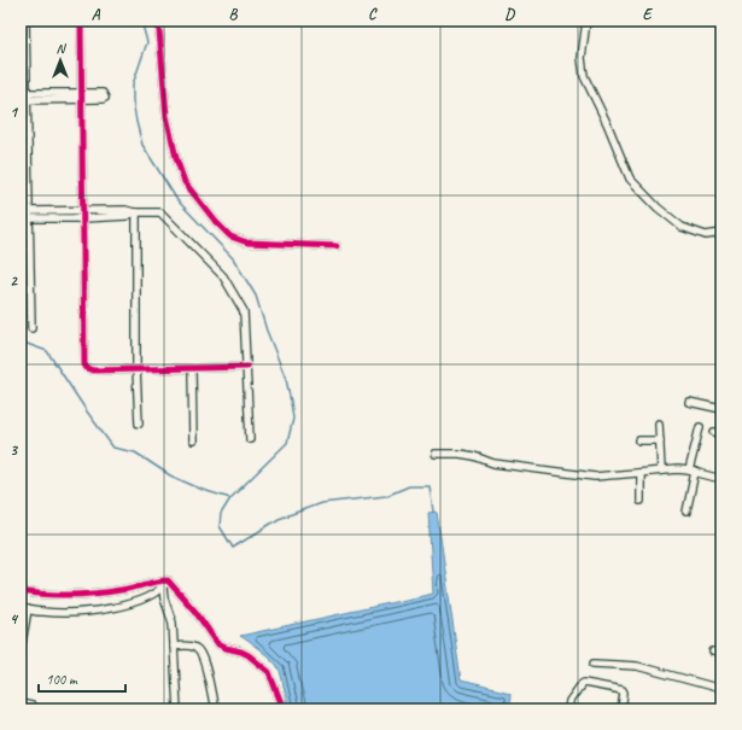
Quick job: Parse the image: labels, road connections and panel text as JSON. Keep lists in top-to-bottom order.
{
  "scale_bar": "100 m",
  "north": "top",
  "grid": {
    "columns": [
      "A",
      "B",
      "C",
      "D",
      "E"
    ],
    "rows": [
      "1",
      "2",
      "3",
      "4"
    ]
  }
}
